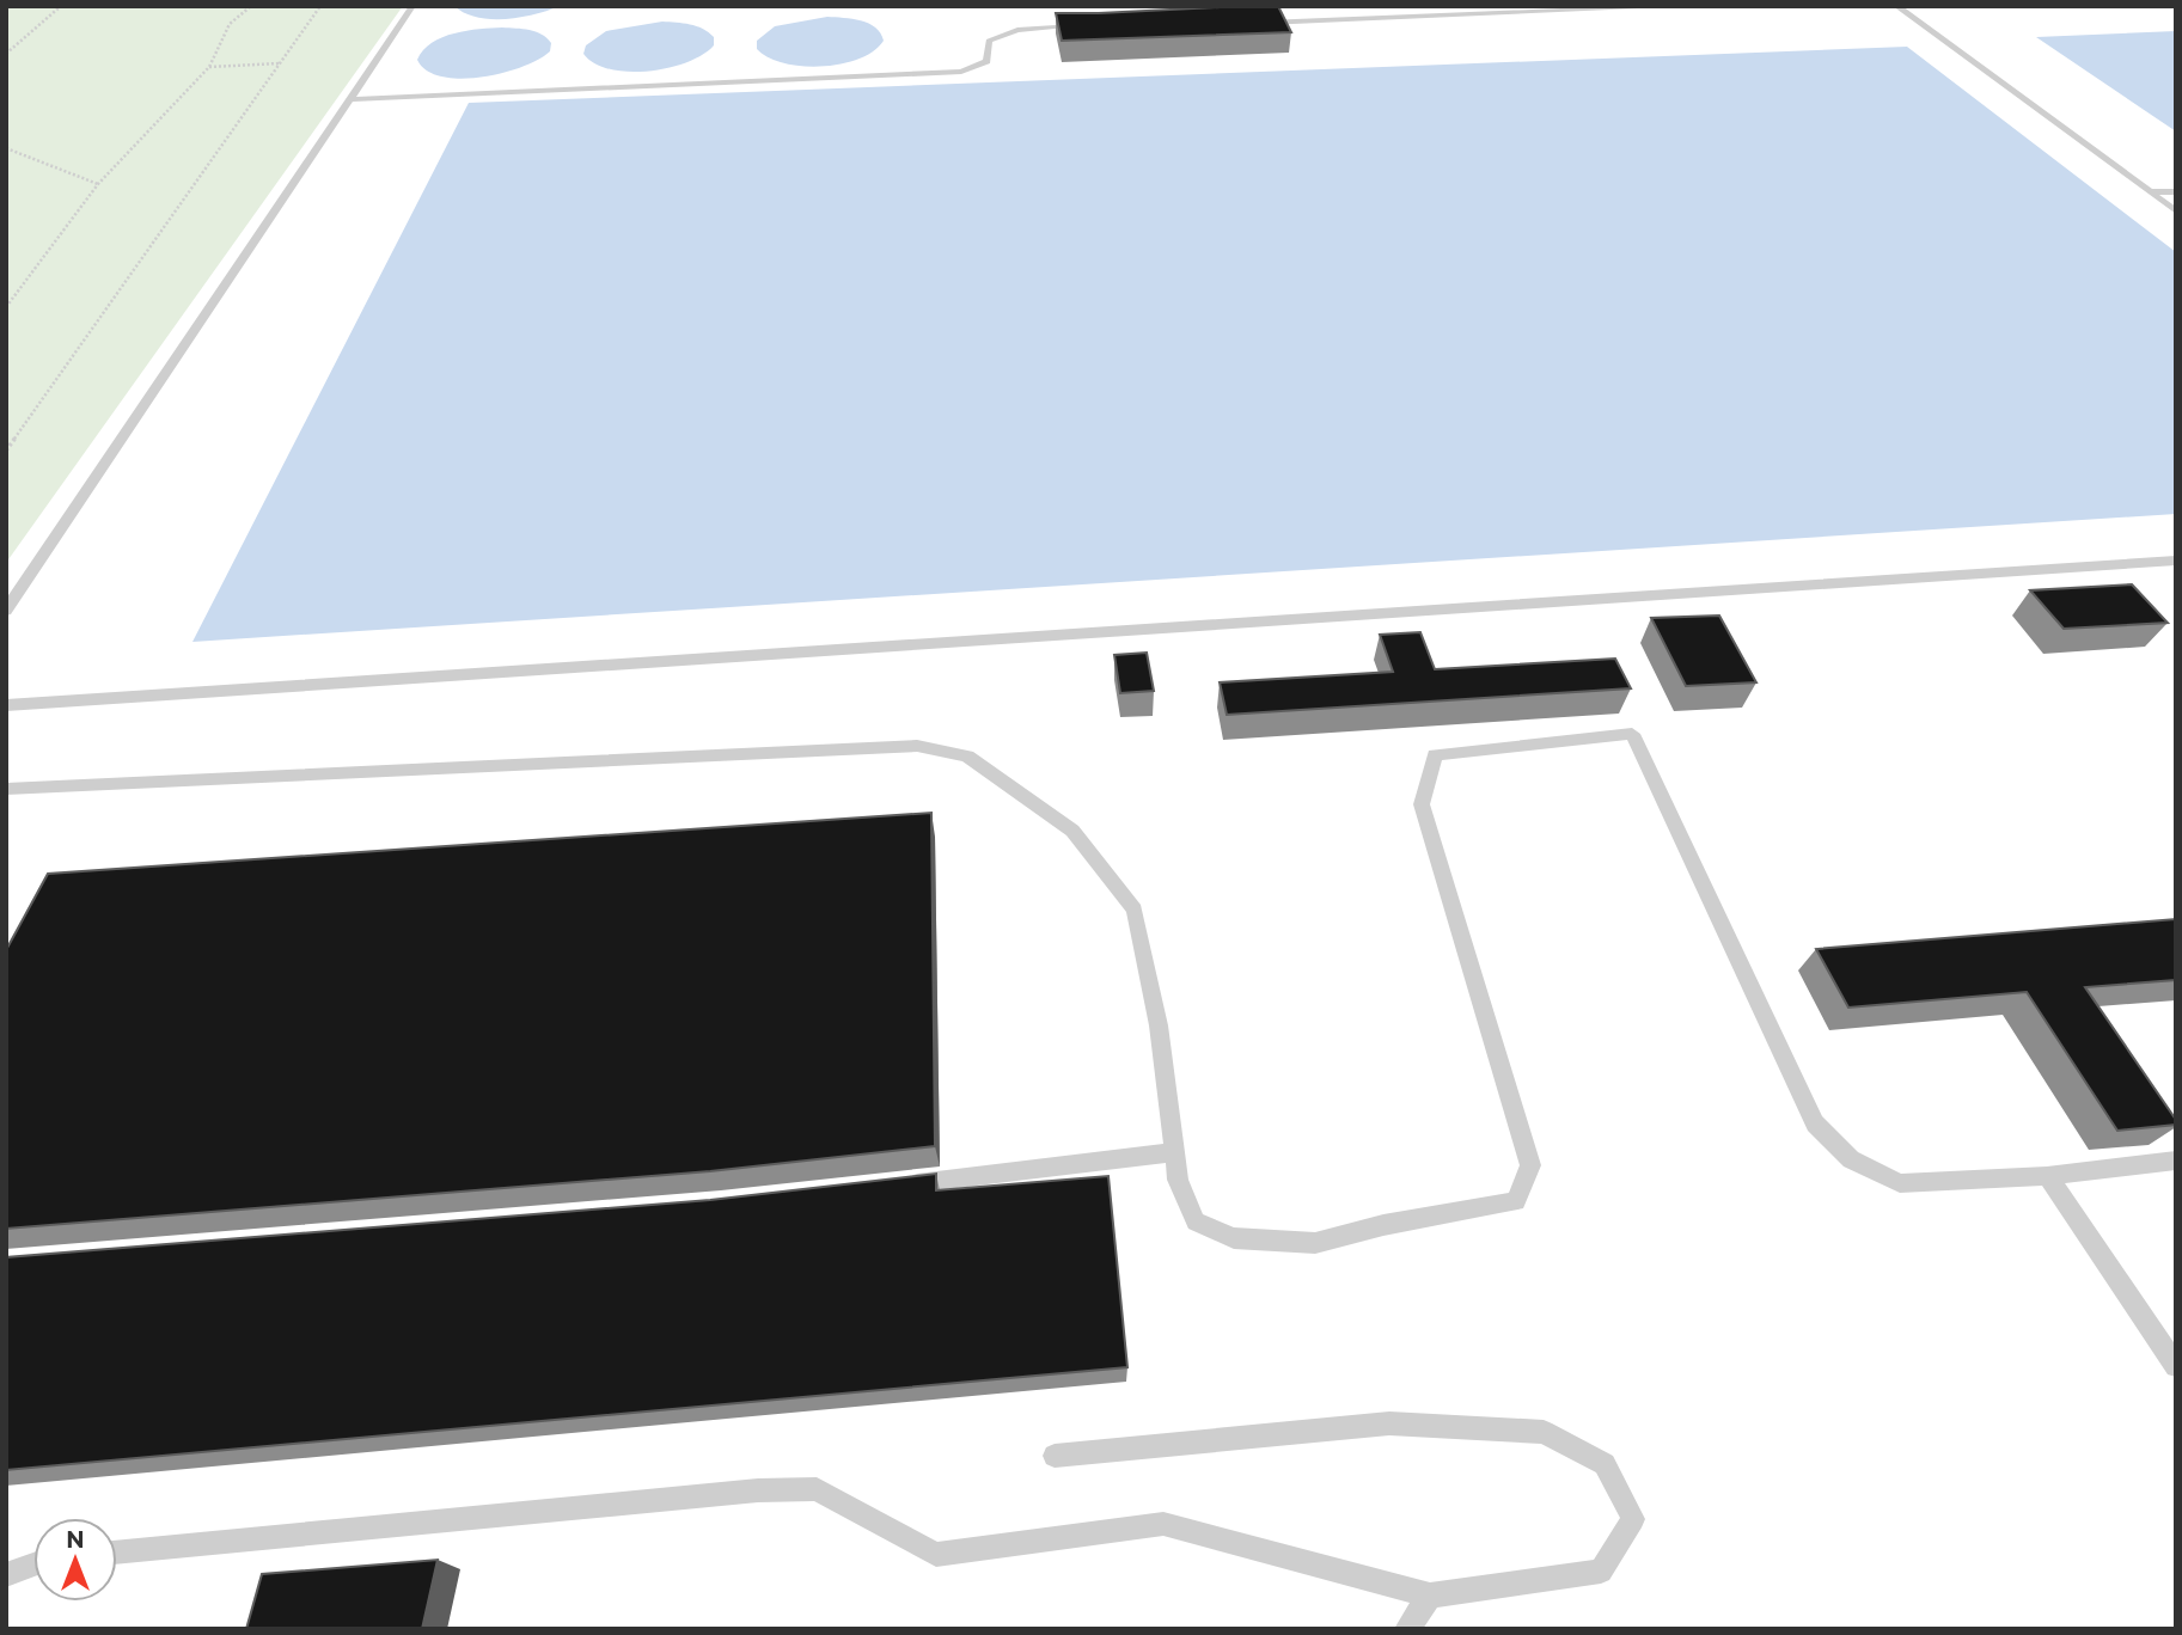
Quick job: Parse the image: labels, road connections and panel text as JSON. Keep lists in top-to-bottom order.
{
  "north": "top"
}
